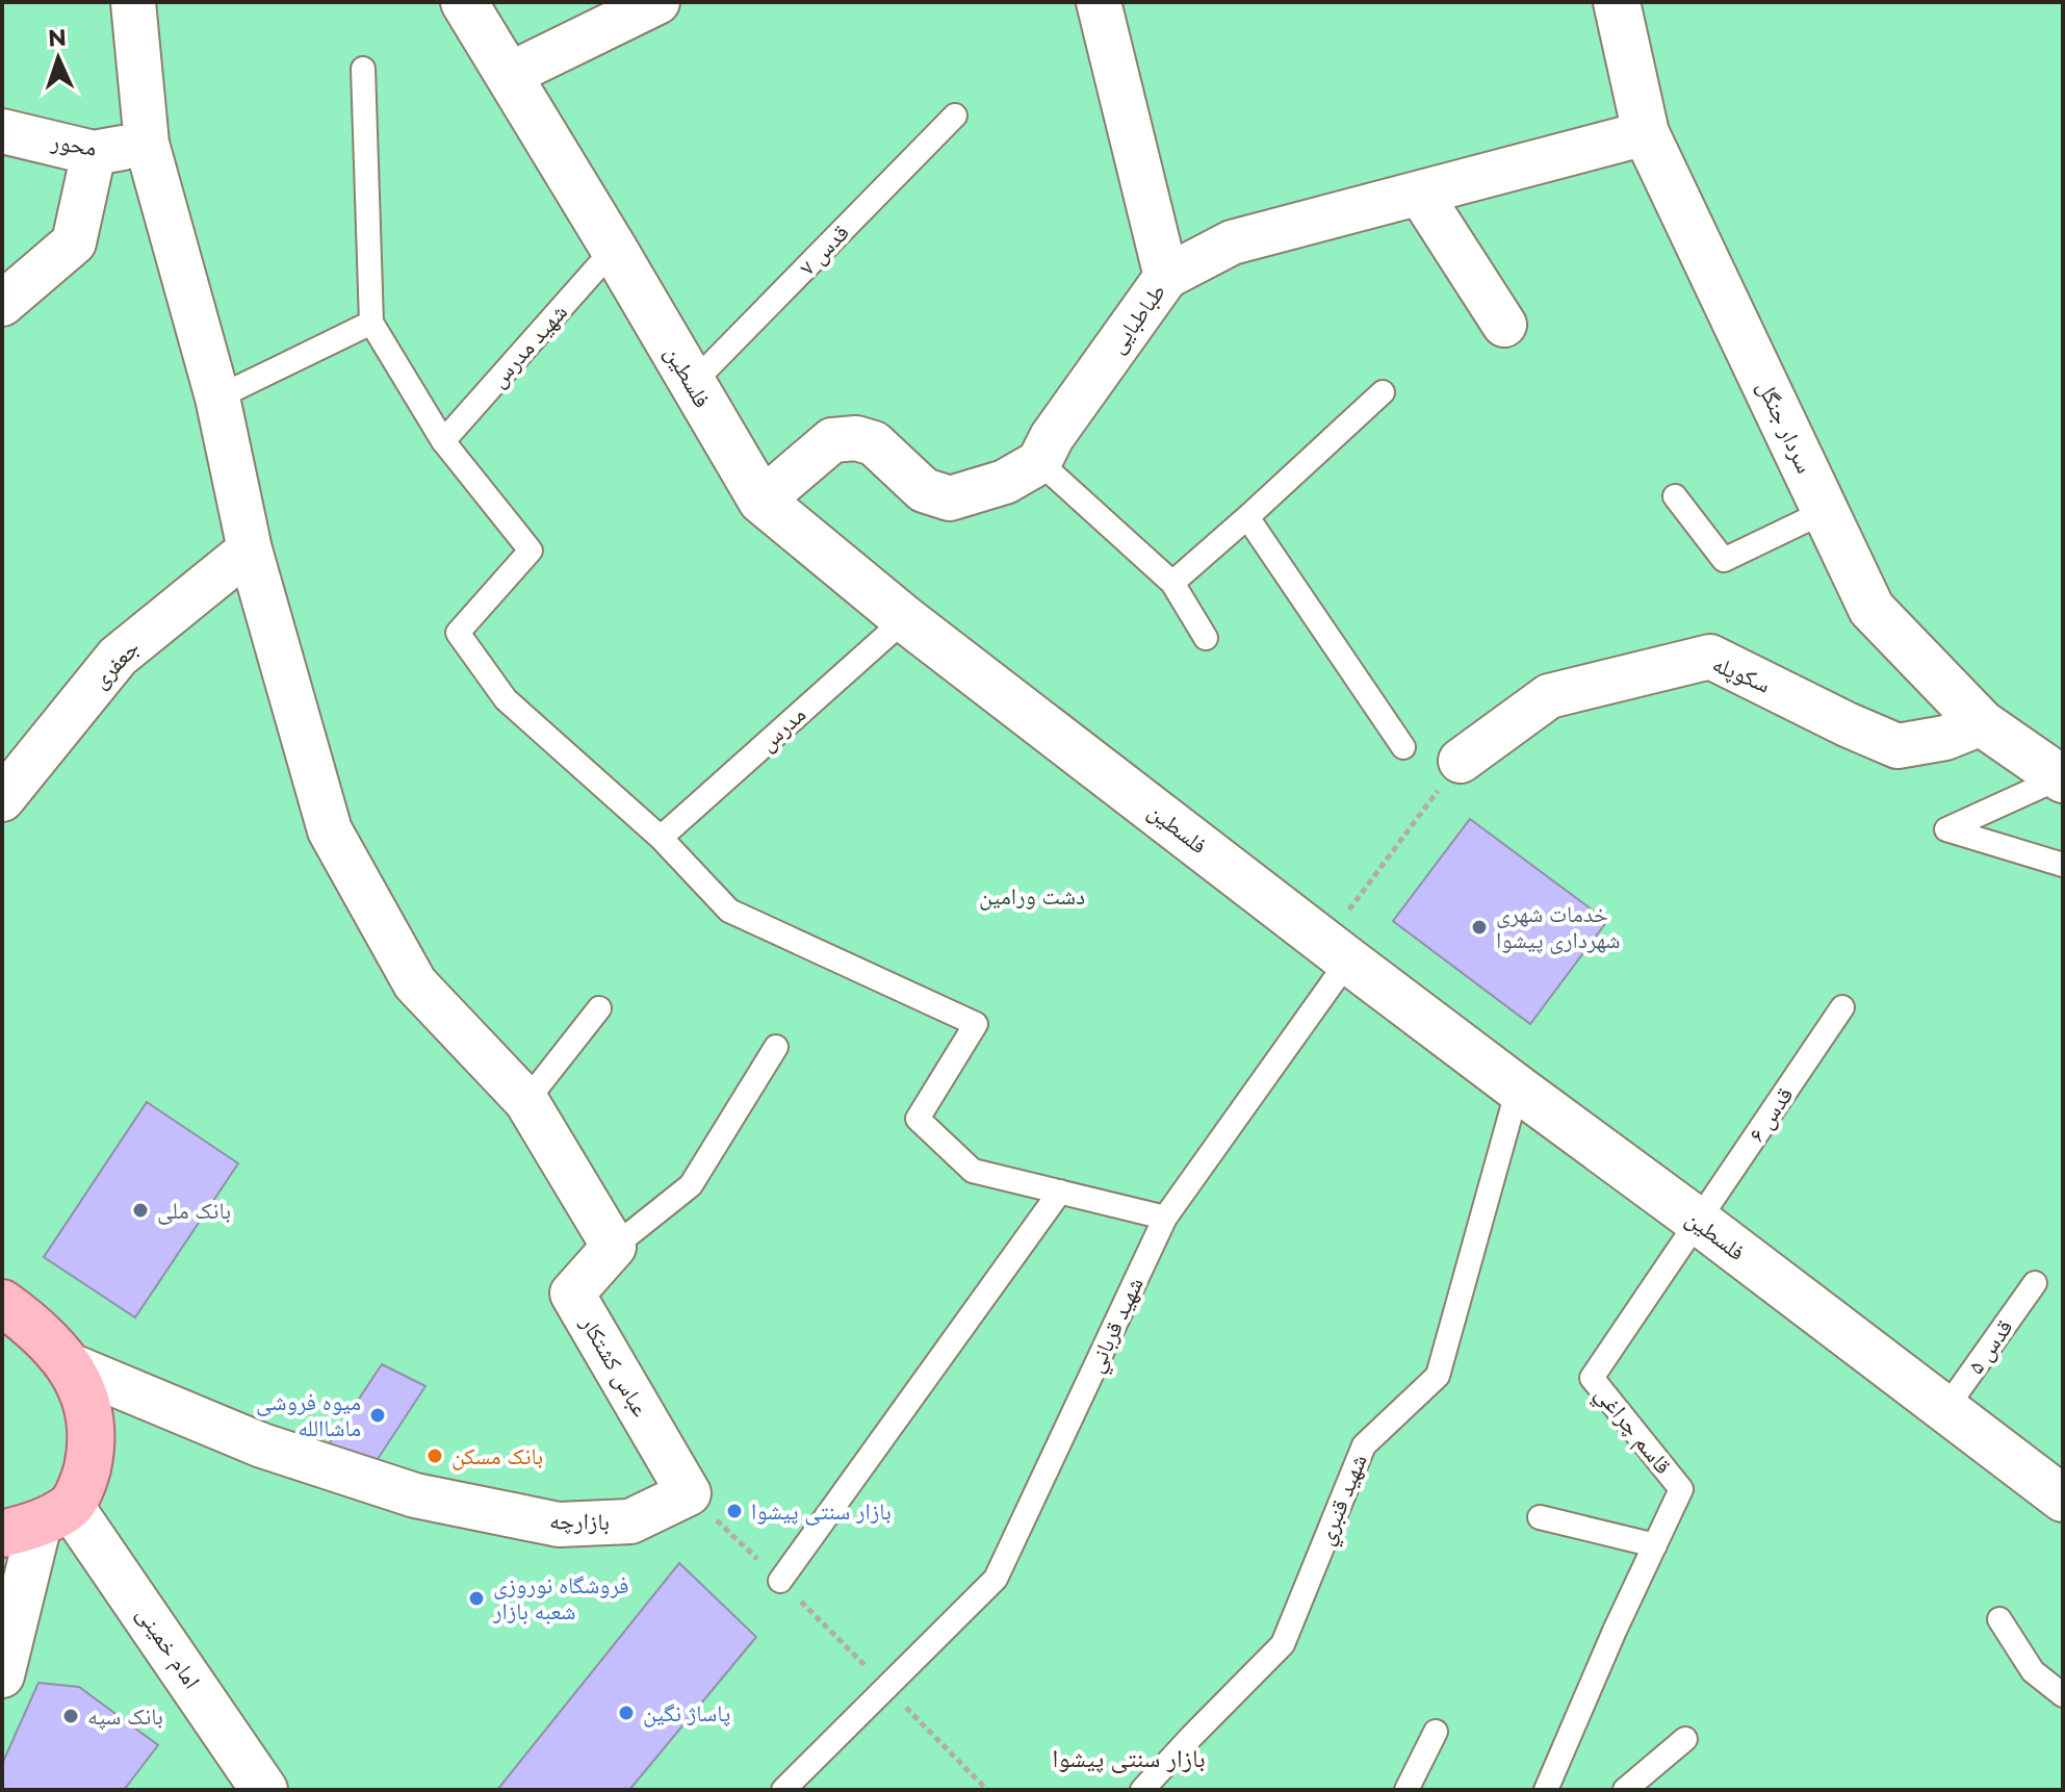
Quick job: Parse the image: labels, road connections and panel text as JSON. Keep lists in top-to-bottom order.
{
  "streets": {
    "main road": ["فلسطین", "سردار جنگل", "امام خمینی"],
    "street": [
      "محور",
      "طباطبایی",
      "جعفری",
      "سکوپله",
      "عباس كشتكار",
      "بازارچه"
    ],
    "lane": [
      "قدس ۷",
      "شهيد مدرس",
      "مدرس",
      "قدس ۶",
      "شهيد قرباني",
      "قدس ۵",
      "قاسم چراغي",
      "شهيد قنبري"
    ]
  },
  "crossings": [
    ["قدس ۷", "فلسطین"],
    ["طباطبایی", "سردار جنگل"],
    ["شهيد مدرس", "فلسطین"],
    ["فلسطین", "مدرس"],
    ["فلسطین", "قدس ۶"],
    ["فلسطین", "شهيد قرباني"],
    ["فلسطین", "قدس ۵"],
    ["فلسطین", "قاسم چراغي"],
    ["فلسطین", "شهيد قنبري"],
    ["سردار جنگل", "سکوپله"],
    ["قدس ۶", "قاسم چراغي"],
    ["عباس كشتكار", "بازارچه"]
  ],
  "districts": ["بازار سنتی پیشوا"],
  "parks": ["دشت ورامین"],
  "places": [
    "خدمات شهری شهرداری پیشوا",
    "بانک ملی",
    "میوه فروشی ماشاالله",
    "بانک مسکن",
    "بازار سنتی پیشوا",
    "فروشگاه نوروزی شعبه بازار",
    "پاساژ نگین",
    "بانک سپه"
  ],
  "north": "top"
}
